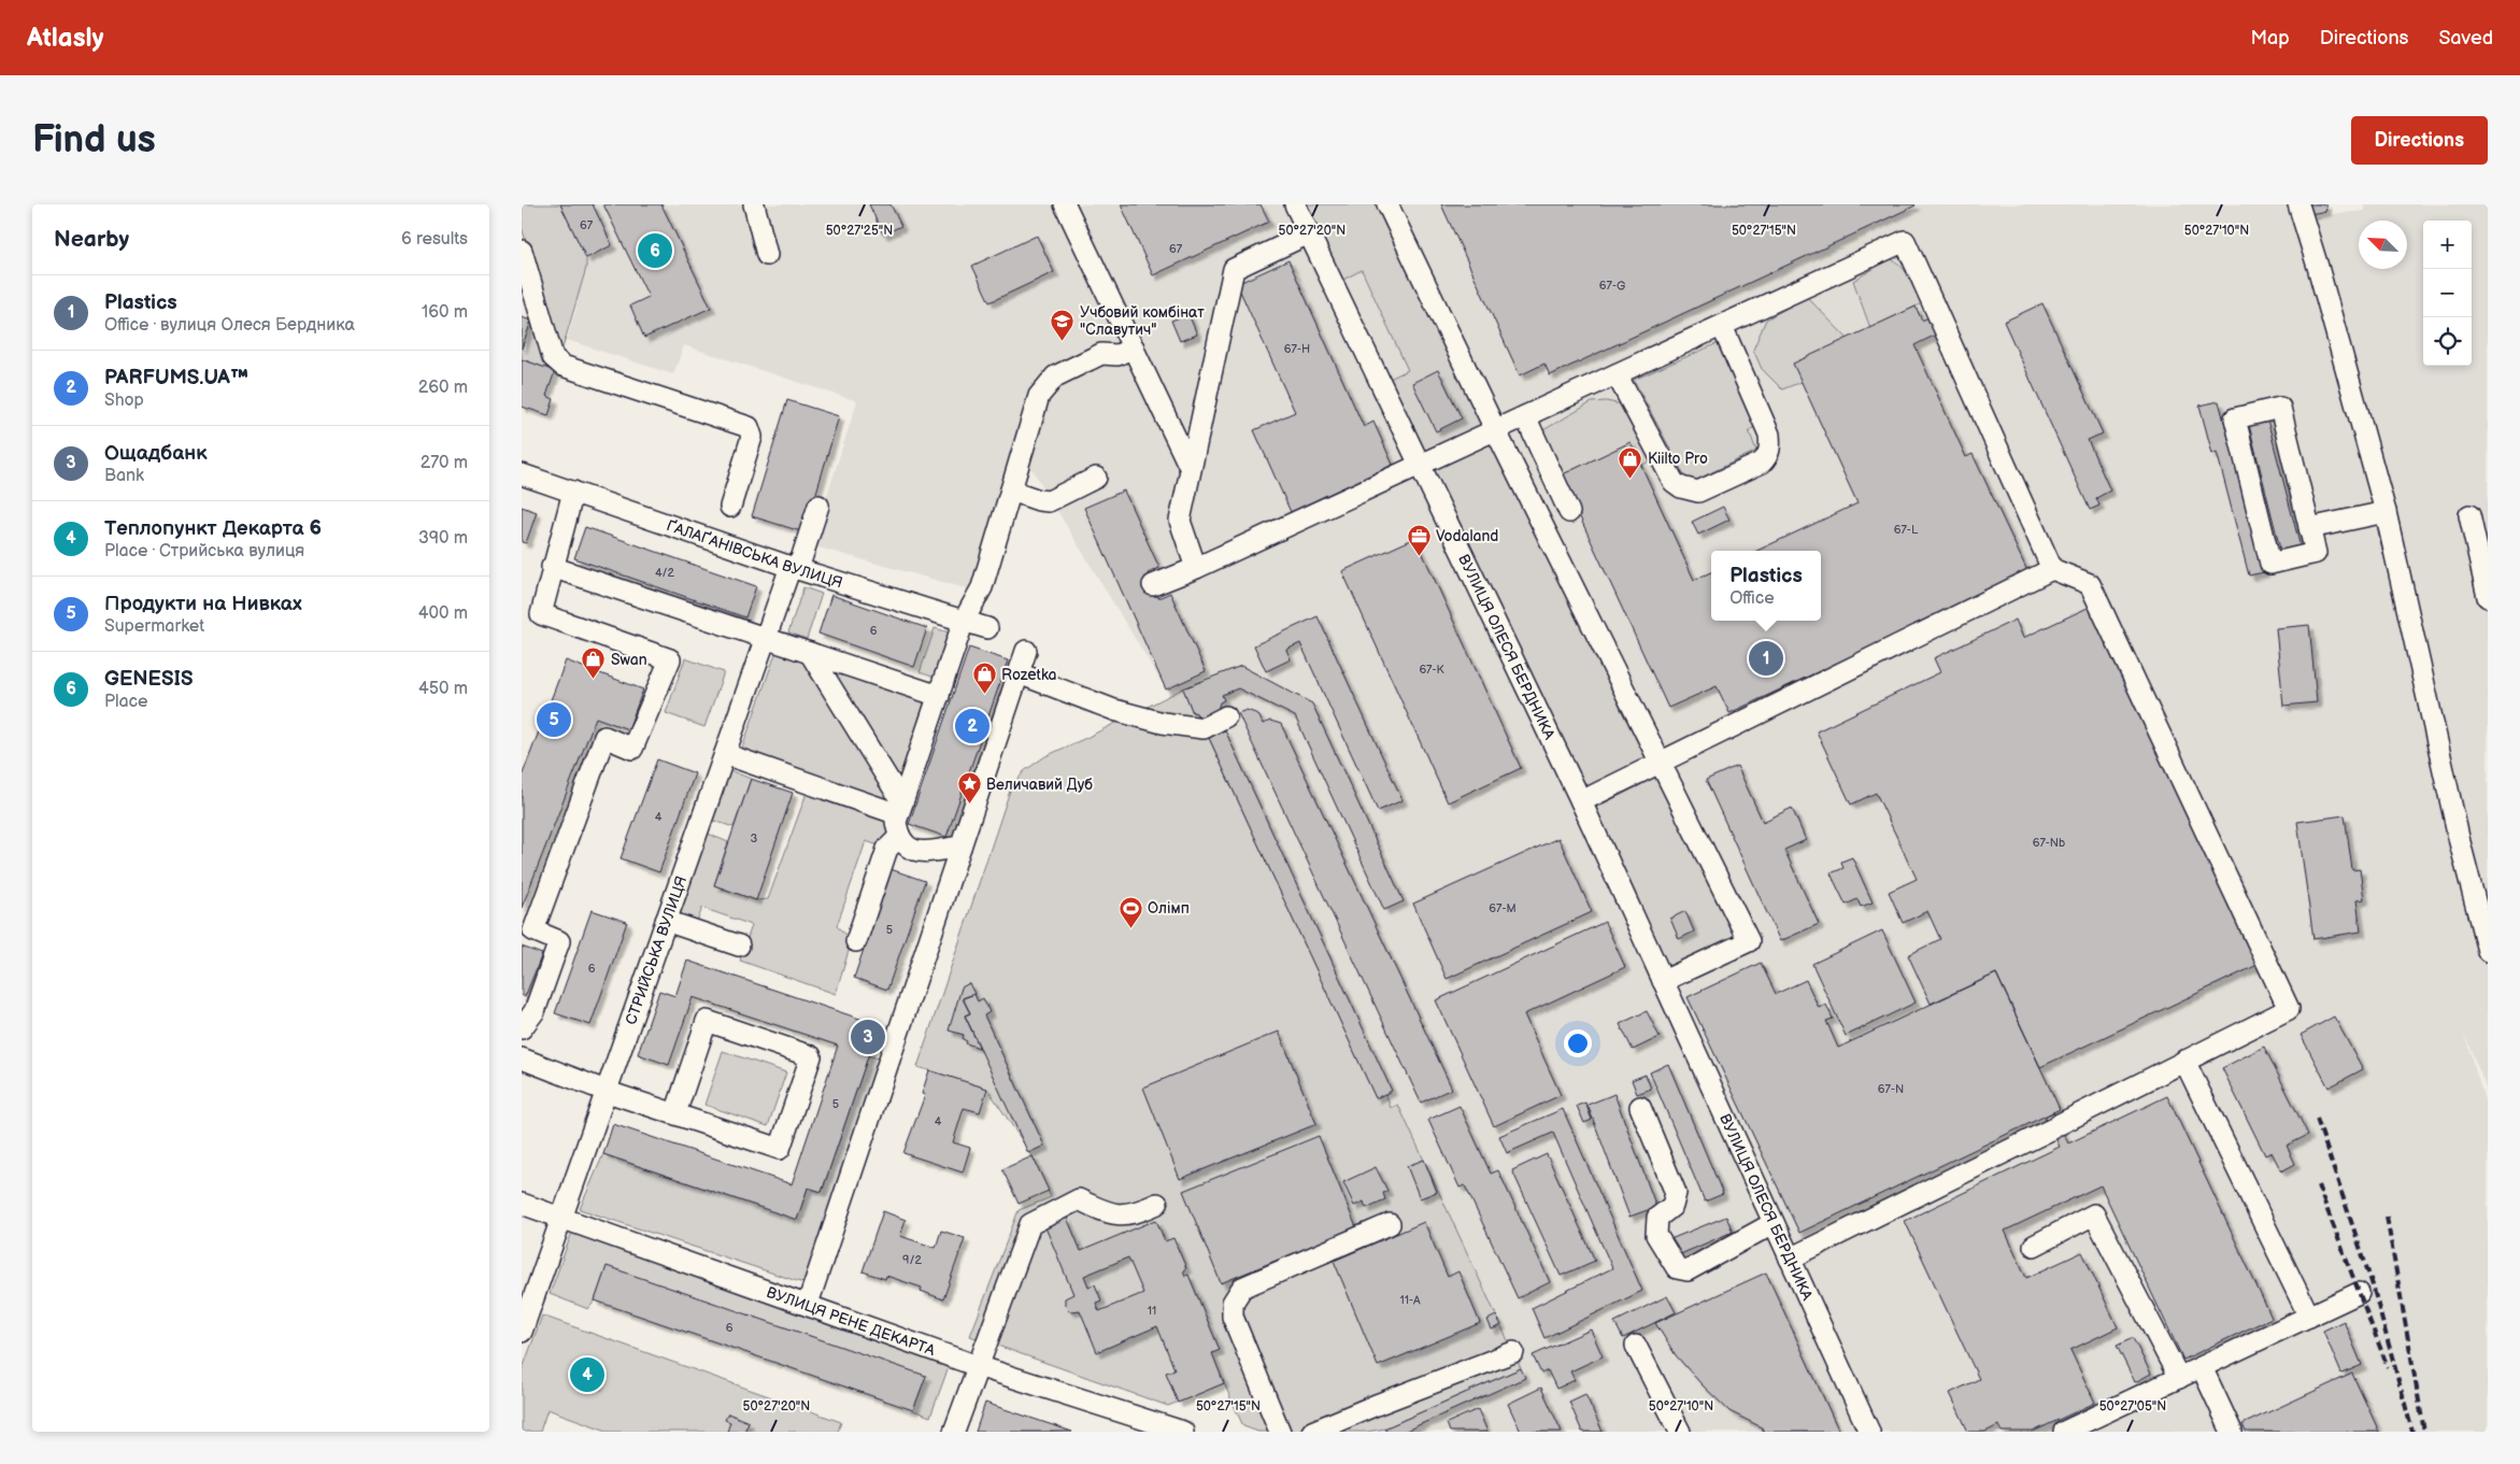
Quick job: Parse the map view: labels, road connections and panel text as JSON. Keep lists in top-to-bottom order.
{
  "streets": {
    "street": [
      "ҐАЛАҐАНІВСЬКА ВУЛИЦЯ",
      "ВУЛИЦЯ ОЛЕСЯ БЕРДНИКА",
      "СТРИЙСЬКА ВУЛИЦЯ",
      "ВУЛИЦЯ РЕНЕ ДЕКАРТА"
    ]
  },
  "crossings": [
    ["ҐАЛАҐАНІВСЬКА ВУЛИЦЯ", "СТРИЙСЬКА ВУЛИЦЯ"],
    ["СТРИЙСЬКА ВУЛИЦЯ", "ВУЛИЦЯ РЕНЕ ДЕКАРТА"]
  ],
  "places": {
    "school or university": ["Учбовий комбінат \"Славутич\""],
    "shop": ["Kiilto Pro", "Swan", "Rozetka"],
    "office": ["Vodaland"],
    "place": ["Величавий Дуб"],
    "sports": ["Олімп"]
  },
  "house_numbers": [
    "67",
    "67",
    "67-G",
    "67-Н",
    "67-L",
    "4/2",
    "6",
    "67-К",
    "4",
    "3",
    "67-Nb",
    "67-М",
    "5",
    "6",
    "67-N",
    "5",
    "4",
    "9/2",
    "11-А",
    "11",
    "6"
  ],
  "north": "top left",
  "page": {
    "header": "Atlasly",
    "nav": ["Map", "Directions", "Saved"],
    "buttons": "Directions",
    "title": "Find us",
    "heading": ["Nearby", "6 results"],
    "map_buttons": ["+", "−"],
    "pins": [
      "6",
      "1",
      "5",
      "2",
      "3",
      "4"
    ],
    "list": [
      {
        "mark": "1",
        "name": "Plastics",
        "note": "Office · вулиця Олеся Бердника",
        "value": "160 m"
      },
      {
        "mark": "2",
        "name": "PARFUMS.UA™",
        "note": "Shop",
        "value": "260 m"
      },
      {
        "mark": "3",
        "name": "Ощадбанк",
        "note": "Bank",
        "value": "270 m"
      },
      {
        "mark": "4",
        "name": "Теплопункт Декарта 6",
        "note": "Place · Стрийська вулиця",
        "value": "390 m"
      },
      {
        "mark": "5",
        "name": "Продукти на Нивках",
        "note": "Supermarket",
        "value": "400 m"
      },
      {
        "mark": "6",
        "name": "GENESIS",
        "note": "Place",
        "value": "450 m"
      }
    ],
    "popup": ["Plastics", "Office"]
  },
  "coordinates": [
    "50°27'25\"N",
    "50°27'20\"N",
    "50°27'15\"N",
    "50°27'10\"N",
    "50°27'05\"N"
  ]
}
